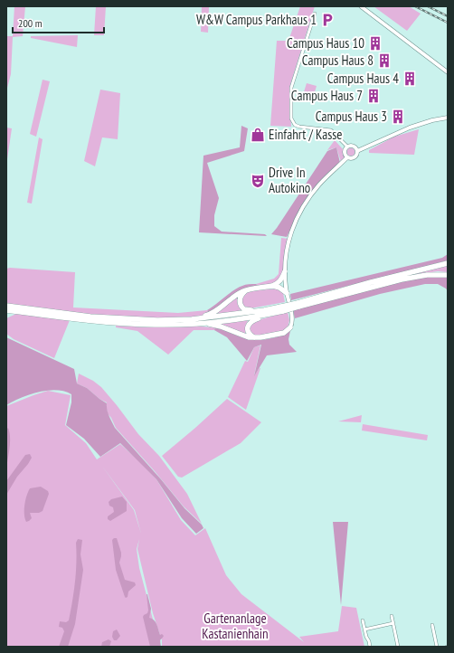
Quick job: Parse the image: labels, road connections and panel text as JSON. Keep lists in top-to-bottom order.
{
  "parks": ["Gartenanlage Kastanienhain"],
  "places": {
    "parking": ["W&W Campus Parkhaus 1"],
    "building": [
      "Campus Haus 10",
      "Campus Haus 8",
      "Campus Haus 4",
      "Campus Haus 7",
      "Campus Haus 3"
    ],
    "shop": ["Einfahrt / Kasse"],
    "theatre": ["Drive In Autokino"]
  },
  "scale_bar": "200 m"
}
